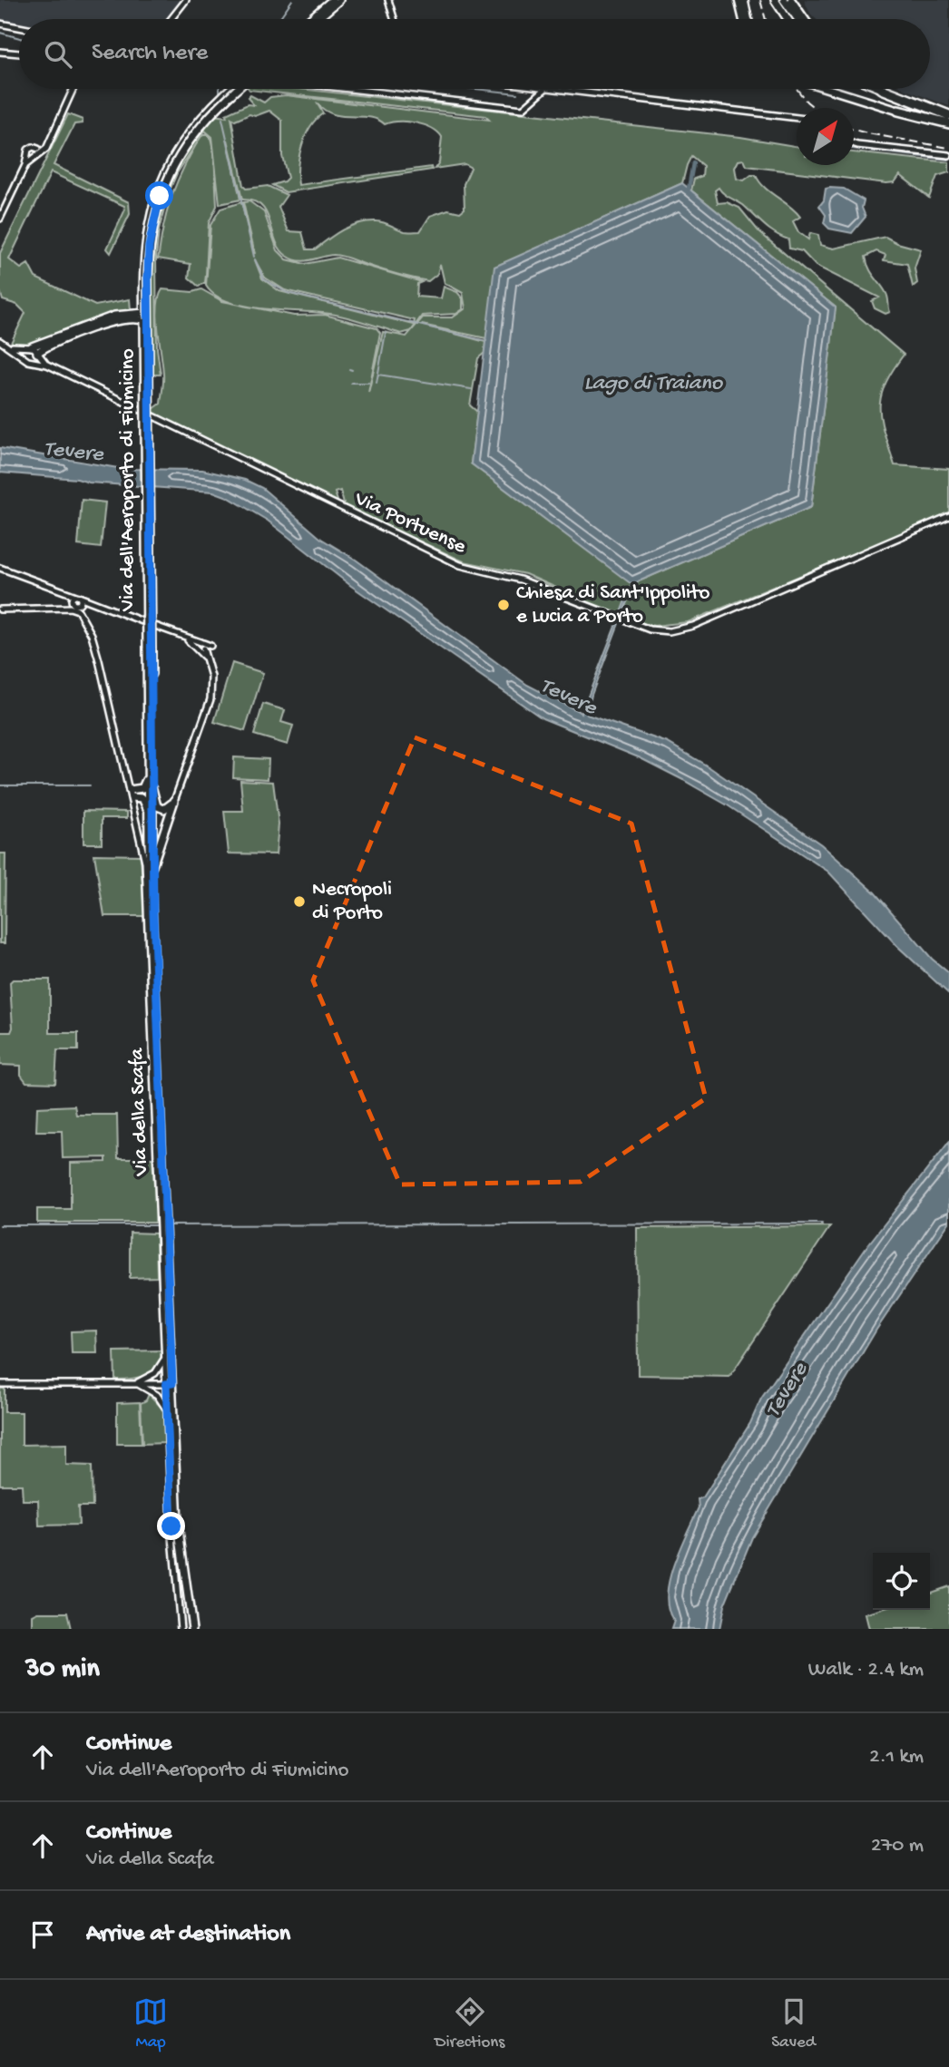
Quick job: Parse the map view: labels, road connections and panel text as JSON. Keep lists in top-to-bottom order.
{
  "streets": {
    "main road": ["Via dell'Aeroporto di Fiumicino"],
    "street": ["Via Portuense", "Via della Scafa"]
  },
  "crossings": [
    ["Via dell'Aeroporto di Fiumicino", "Via della Scafa"]
  ],
  "water": ["Lago di Traiano", "Tevere"],
  "places": ["Chiesa di Sant'Ippolito e Lucia a Porto", "Necropoli di Porto"],
  "north": "top right",
  "page": {
    "search": "Search here",
    "heading": ["30 min", "Walk · 2.4 km"],
    "list": [
      ["Continue", "Via dell'Aeroporto di Fiumicino", "2.1 km"],
      ["Continue", "Via della Scafa", "270 m"],
      "Arrive at destination"
    ],
    "nav": ["Map", "Directions", "Saved"]
  }
}
